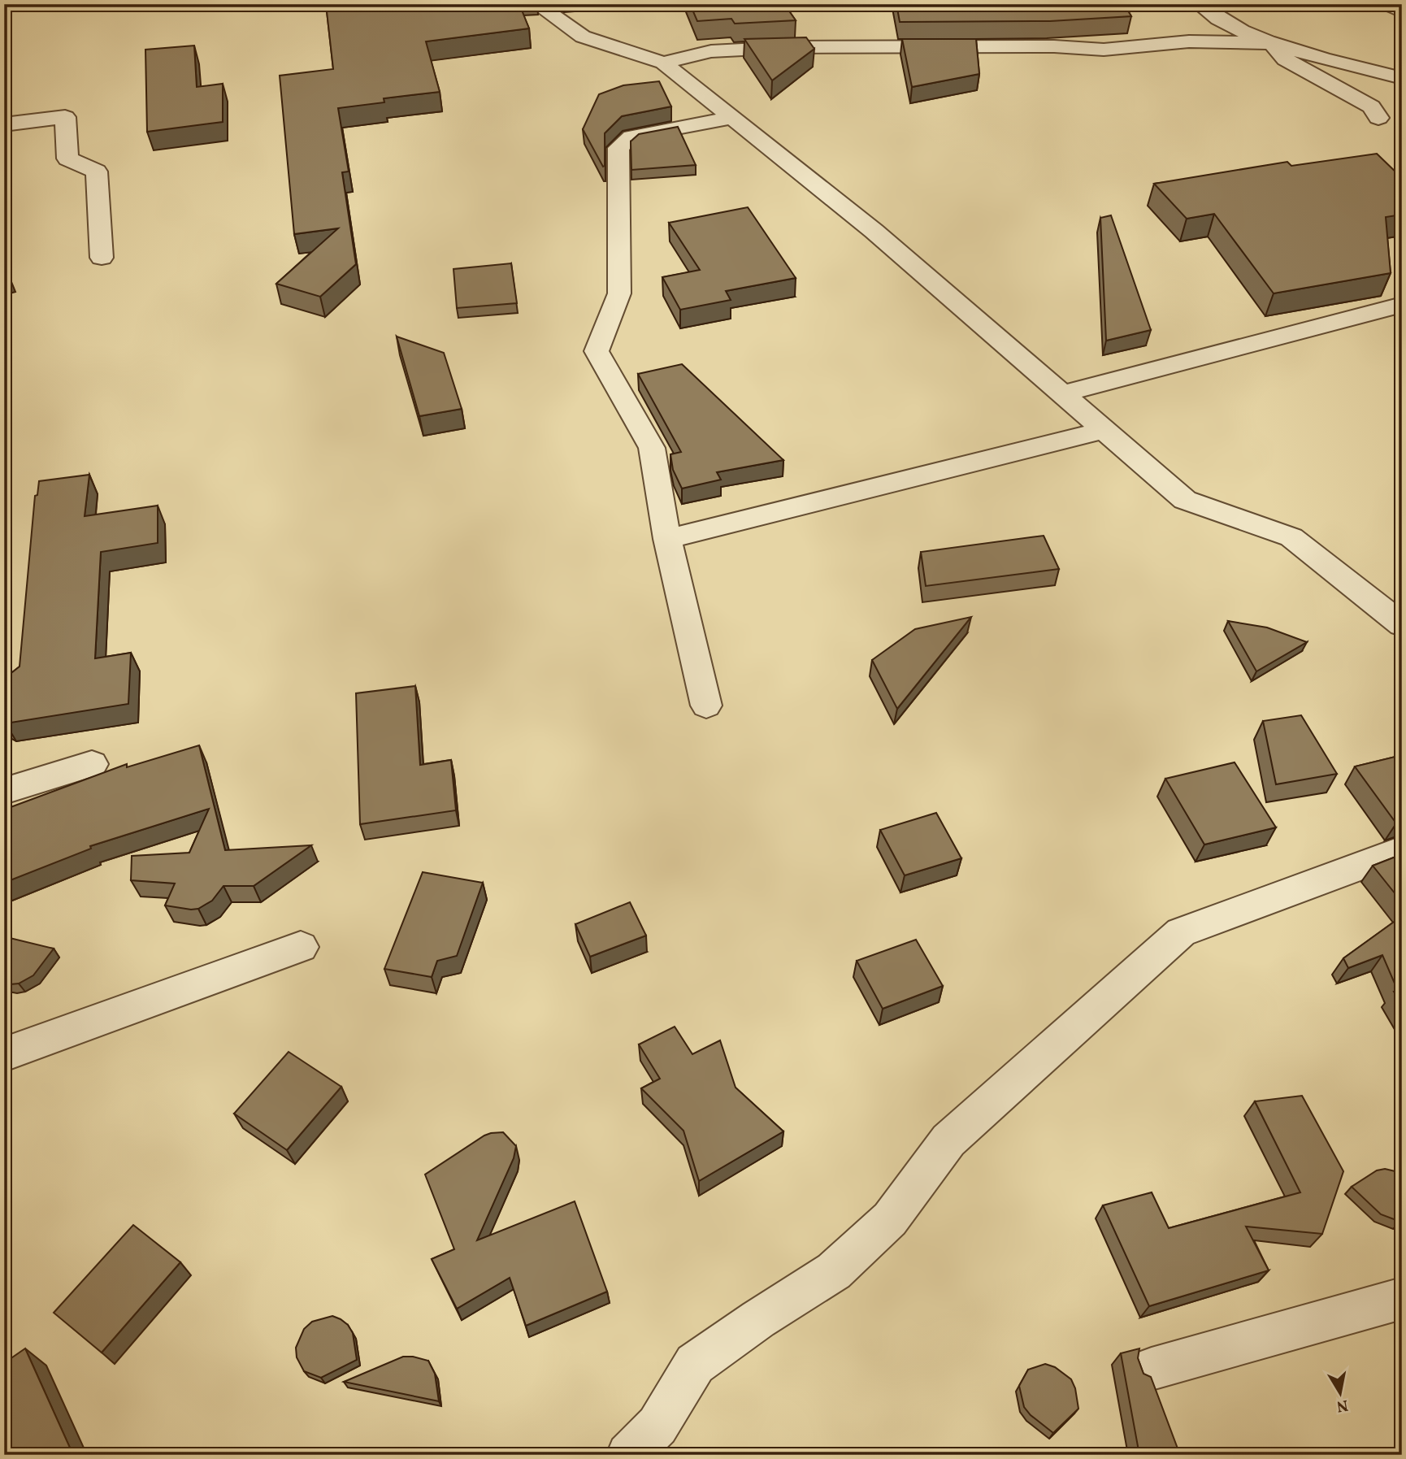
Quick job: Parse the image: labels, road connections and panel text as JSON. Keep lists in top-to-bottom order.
{
  "north": "bottom"
}
